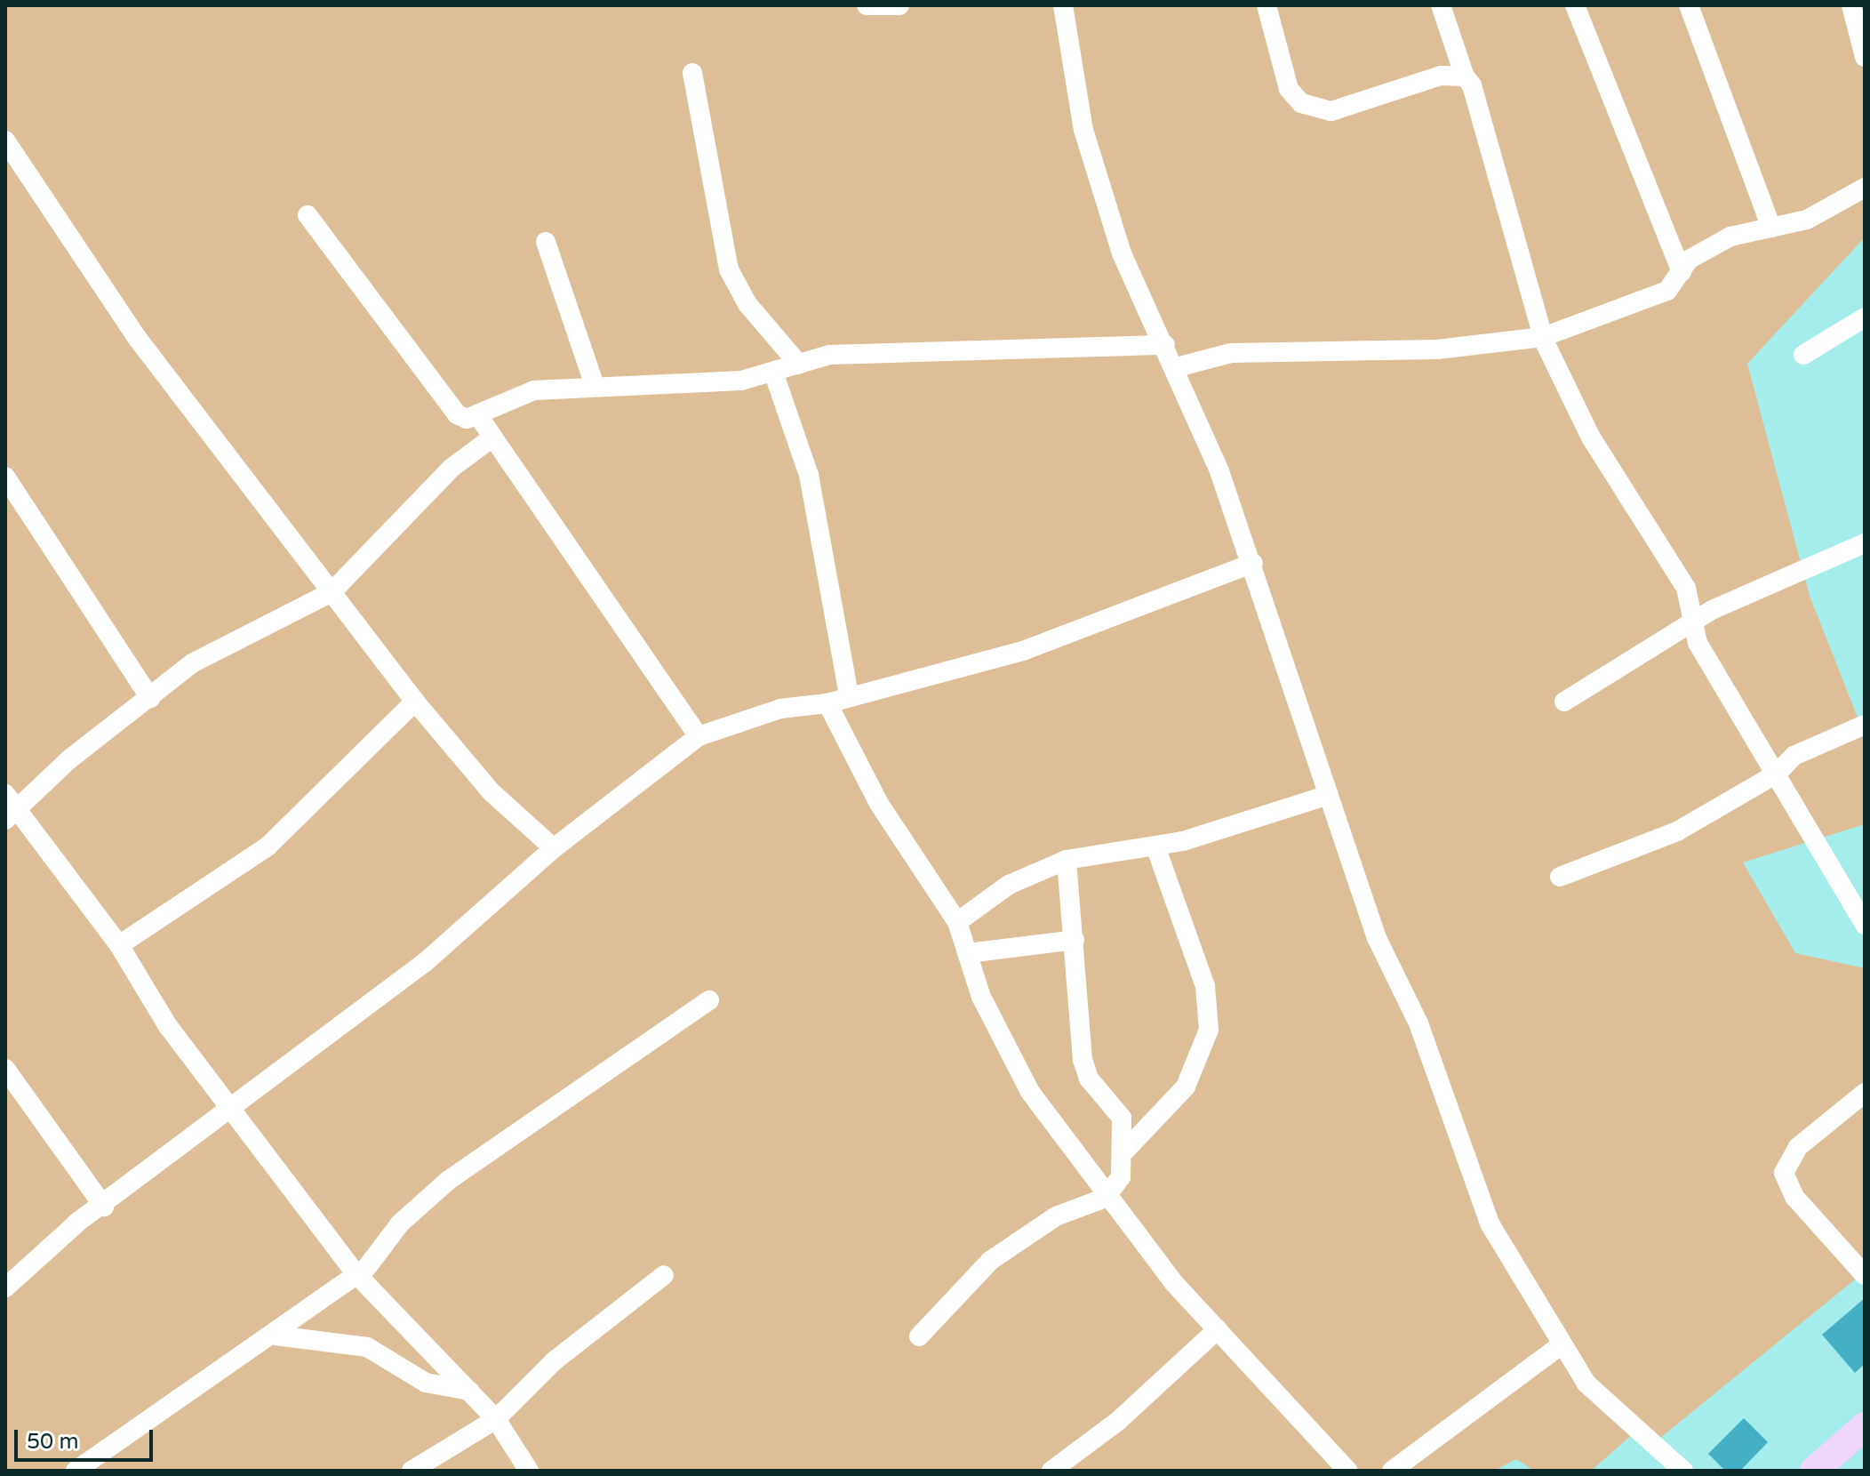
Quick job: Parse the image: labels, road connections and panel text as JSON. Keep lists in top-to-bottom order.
{
  "scale_bar": "50 m"
}
